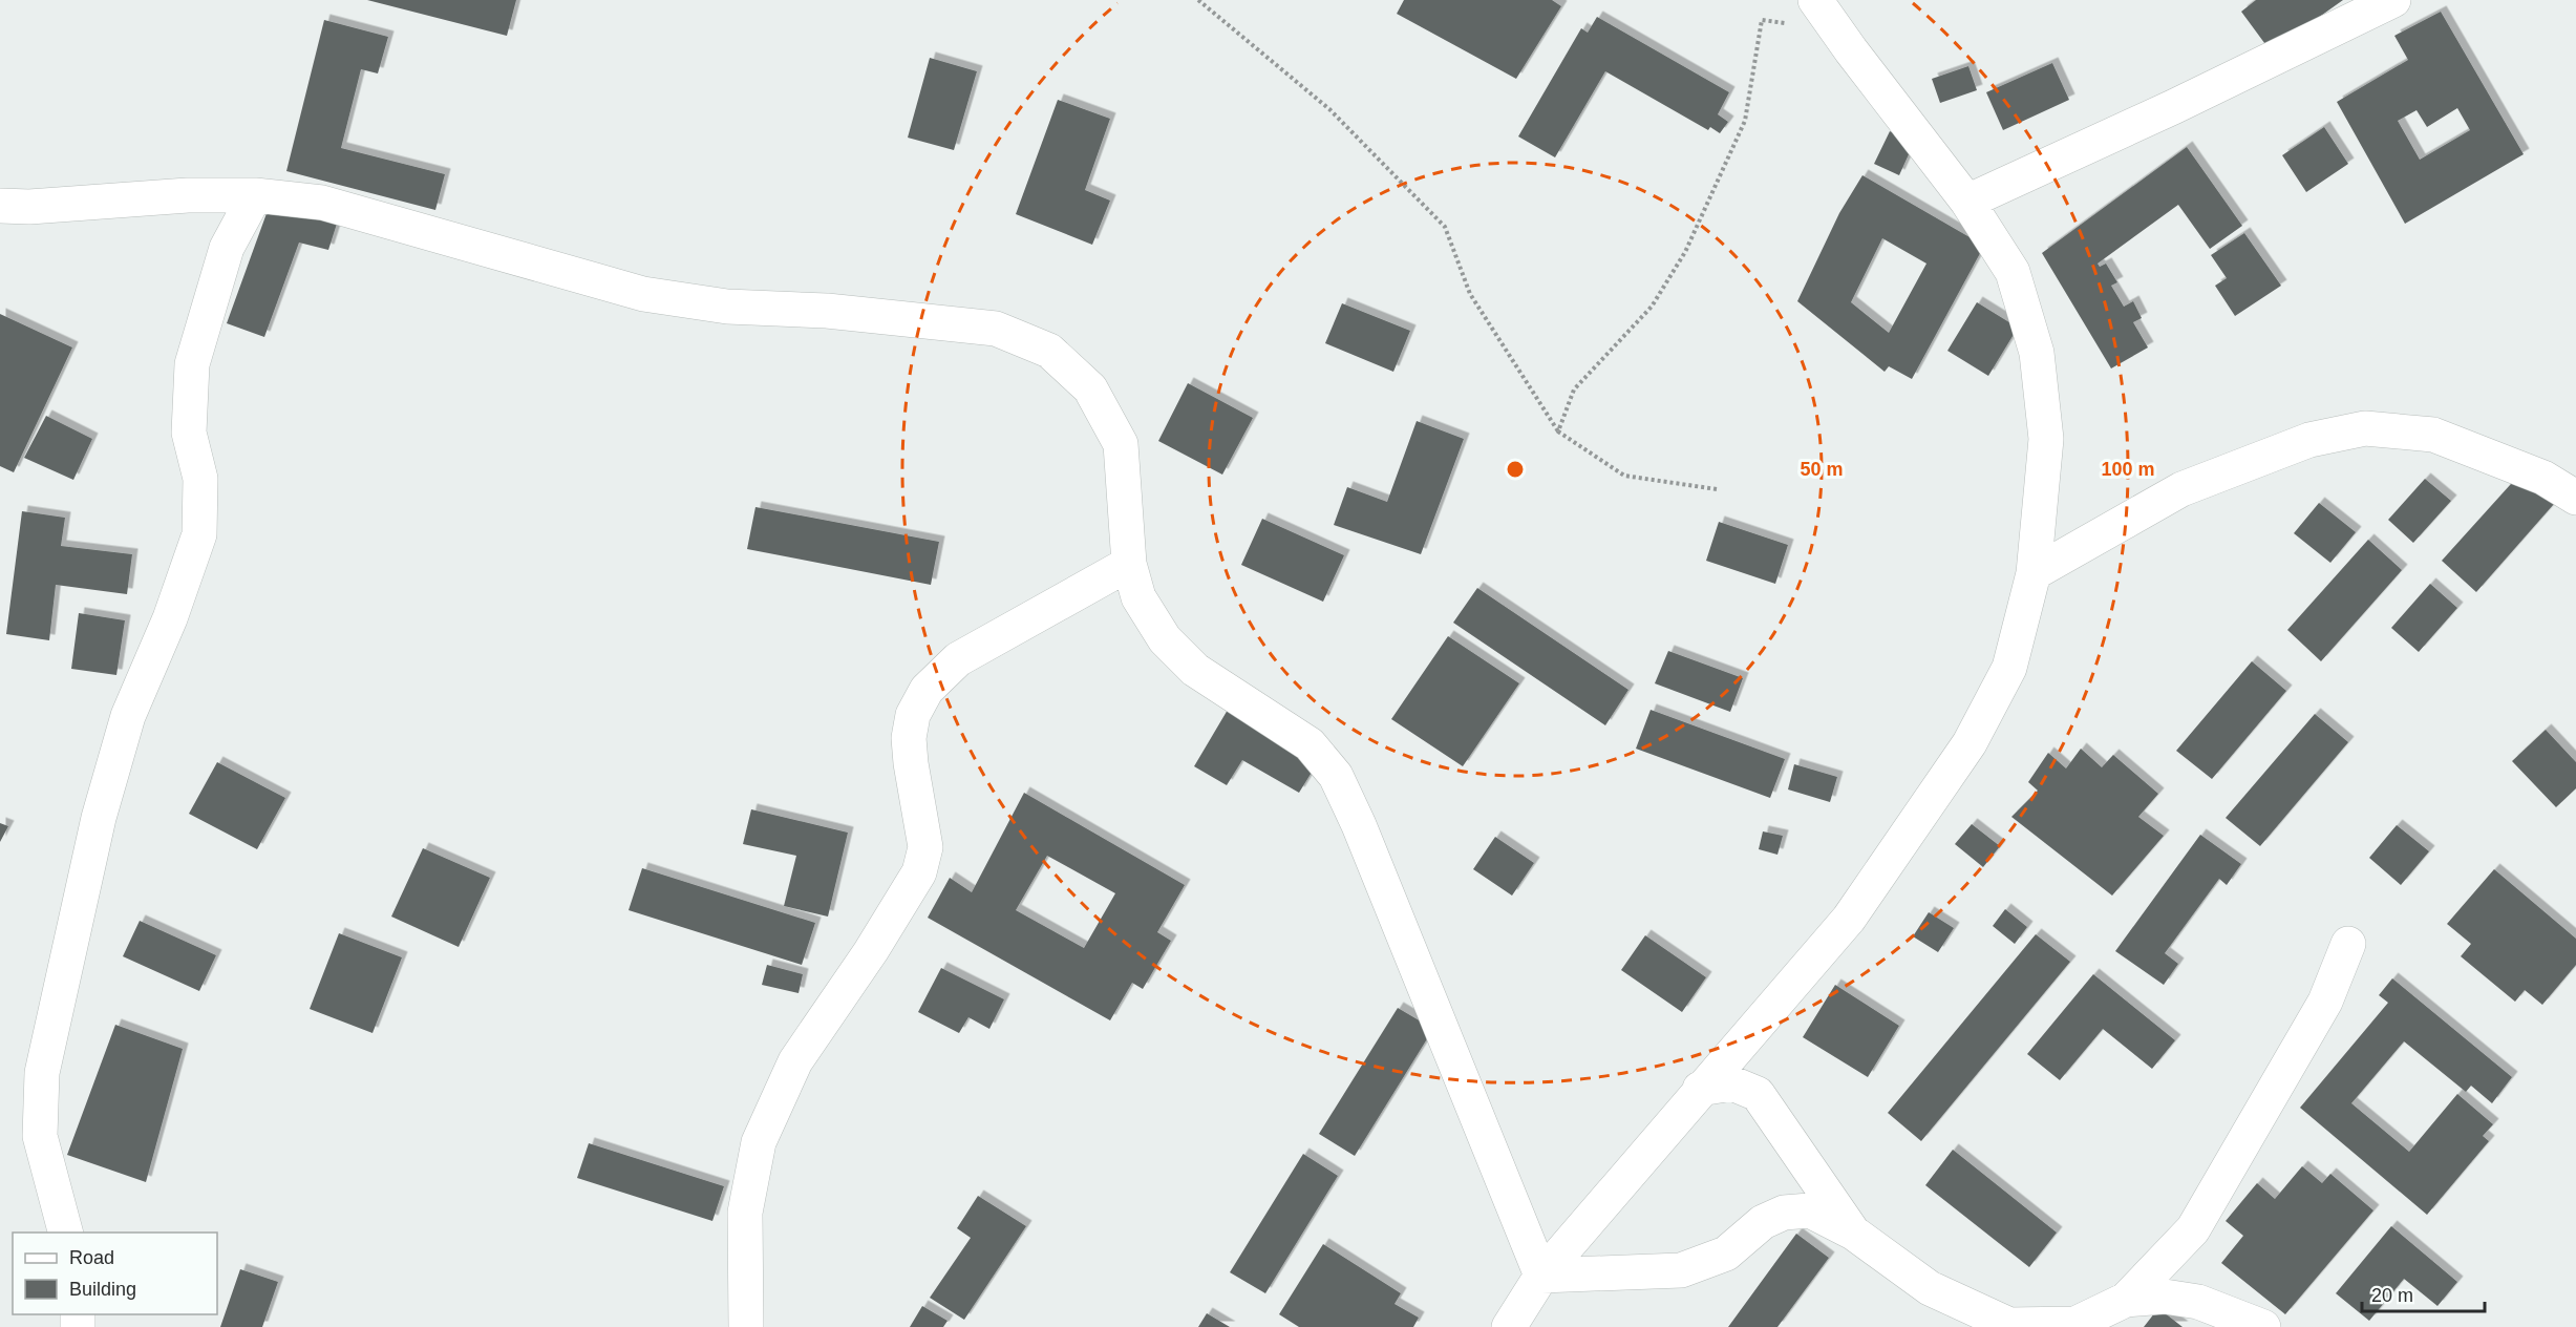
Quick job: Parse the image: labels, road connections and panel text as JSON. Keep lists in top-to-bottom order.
{
  "legend": ["Road", "Building"],
  "scale_bar": "20 m",
  "rings": ["50 m", "100 m"]
}
